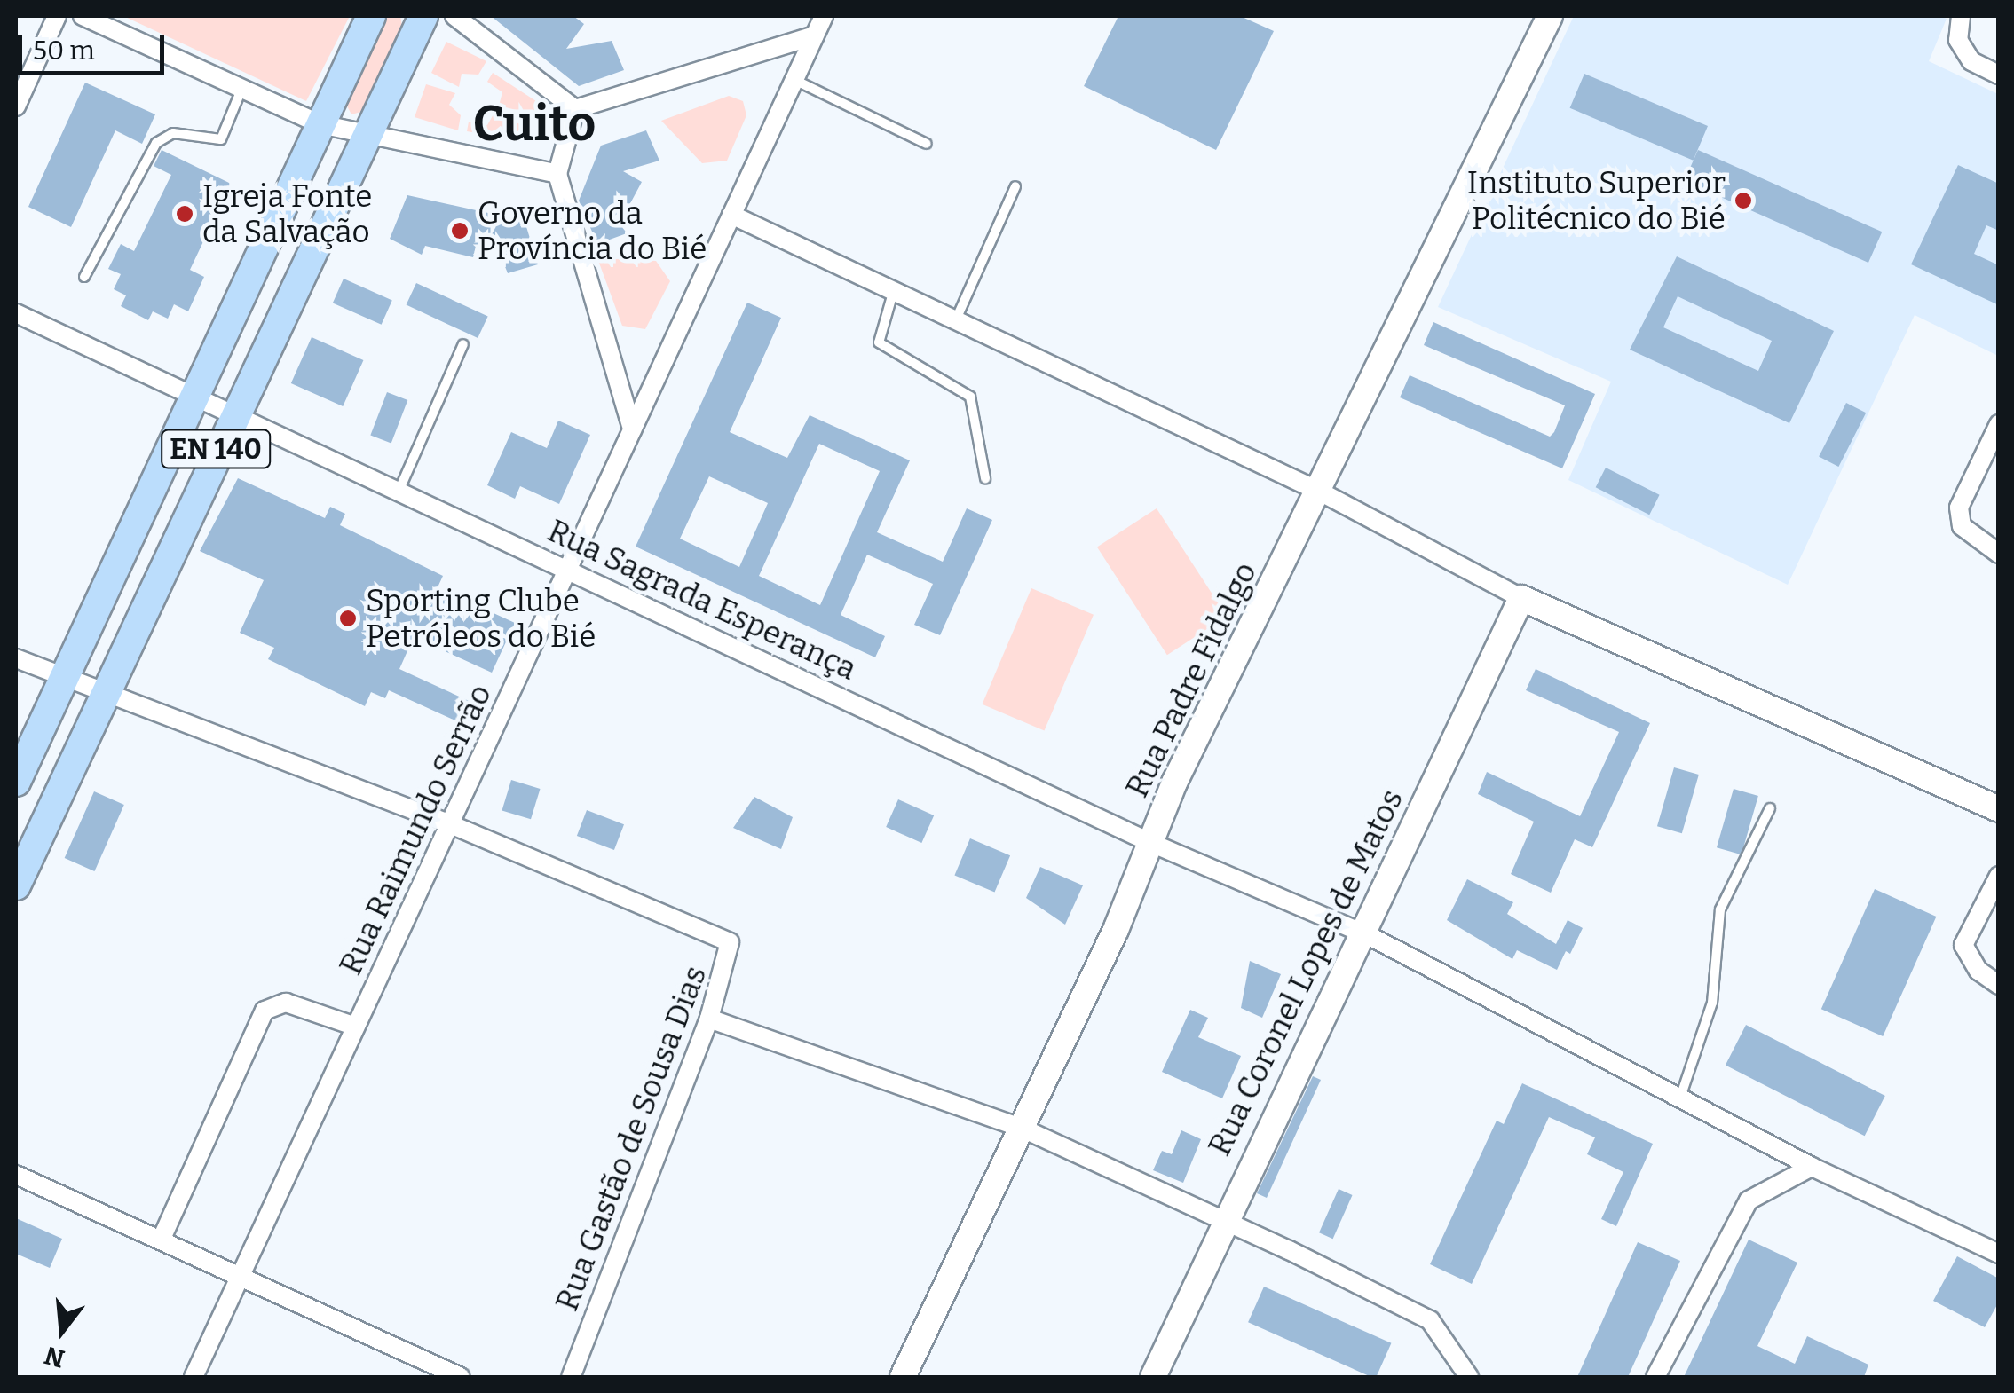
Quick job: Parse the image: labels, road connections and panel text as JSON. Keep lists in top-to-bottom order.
{
  "streets": {
    "main road": ["EN 140"],
    "street": [
      "Rua Sagrada Esperança",
      "Rua Padre Fidalgo",
      "Rua Raimundo Serrão",
      "Rua Coronel Lopes de Matos",
      "Rua Gastão de Sousa Dias"
    ]
  },
  "crossings": [
    ["EN 140", "Rua Sagrada Esperança"],
    ["EN 140", "Rua Gastão de Sousa Dias"],
    ["Rua Sagrada Esperança", "Rua Padre Fidalgo"],
    ["Rua Sagrada Esperança", "Rua Raimundo Serrão"],
    ["Rua Sagrada Esperança", "Rua Coronel Lopes de Matos"],
    ["Rua Raimundo Serrão", "Rua Gastão de Sousa Dias"]
  ],
  "districts": ["Cuito"],
  "places": [
    "Instituto Superior Politécnico do Bié",
    "Igreja Fonte da Salvação",
    "Governo da Província do Bié",
    "Sporting Clube Petróleos do Bié"
  ],
  "scale_bar": "50 m",
  "north": "bottom"
}
